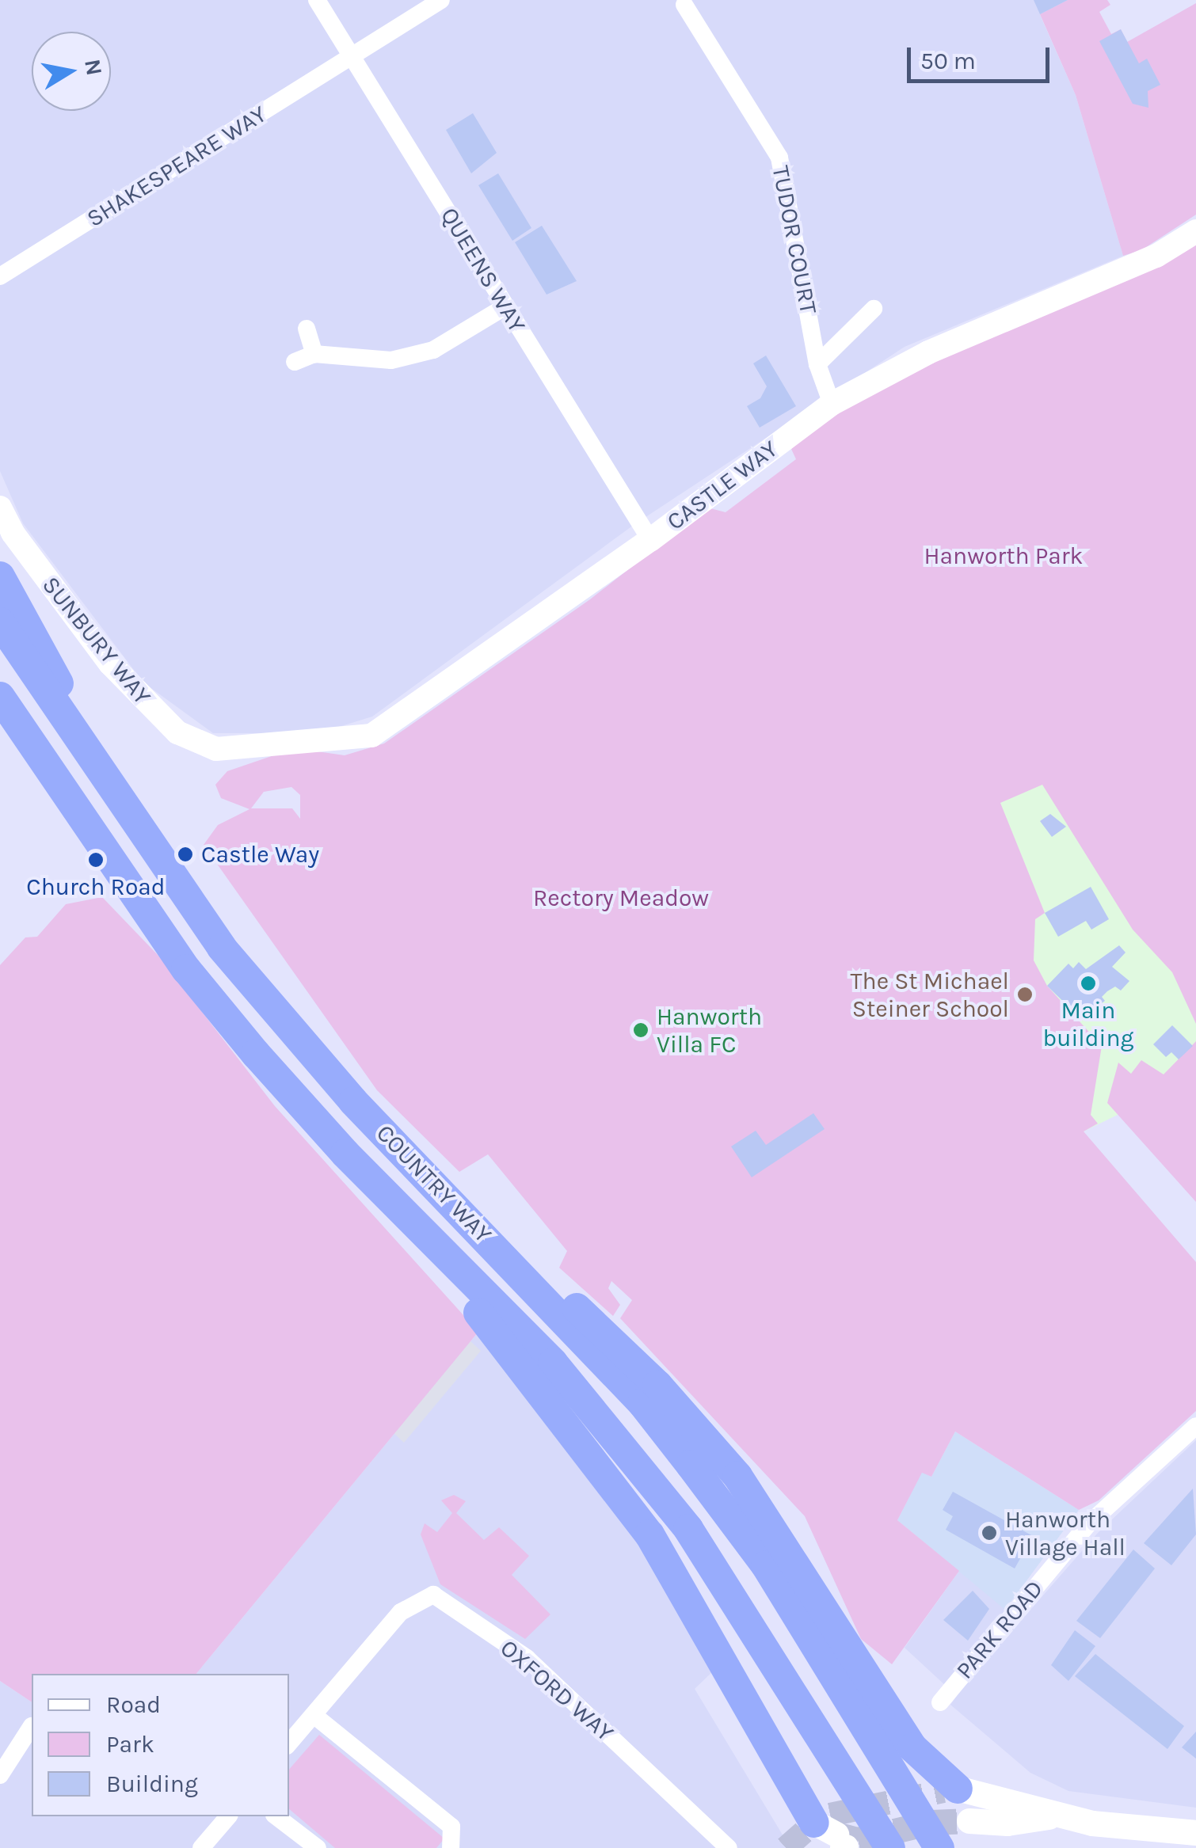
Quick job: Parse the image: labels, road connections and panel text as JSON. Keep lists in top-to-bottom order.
{
  "streets": {
    "highway": ["COUNTRY WAY"],
    "street": [
      "SHAKESPEARE WAY",
      "TUDOR COURT",
      "QUEENS WAY",
      "CASTLE WAY",
      "SUNBURY WAY",
      "PARK ROAD",
      "OXFORD WAY"
    ]
  },
  "crossings": [
    ["SHAKESPEARE WAY", "QUEENS WAY"],
    ["TUDOR COURT", "CASTLE WAY"],
    ["QUEENS WAY", "CASTLE WAY"],
    ["CASTLE WAY", "SUNBURY WAY"]
  ],
  "parks": ["Hanworth Park", "Rectory Meadow"],
  "places": [
    "Castle Way",
    "Church Road",
    "Main building",
    "The St Michael Steiner School",
    "Hanworth Villa FC",
    "Hanworth Village Hall"
  ],
  "legend": ["Road", "Park", "Building"],
  "scale_bar": "50 m",
  "north": "right"
}
